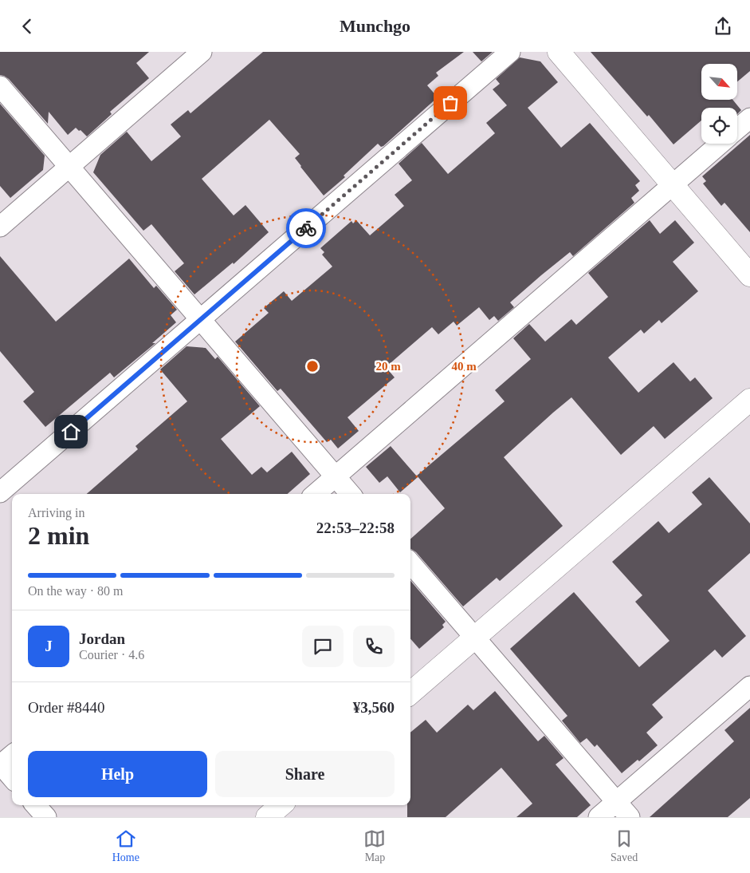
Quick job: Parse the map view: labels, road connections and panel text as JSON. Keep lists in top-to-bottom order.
{
  "north": "bottom right",
  "page": {
    "header": "Munchgo",
    "heading": ["2 min", "Arriving in", "22:53–22:58"],
    "panel": [
      "Jordan",
      "Courier · 4.6",
      "Order #8440",
      "¥3,560"
    ],
    "bar": "On the way · 80 m",
    "round": "J",
    "buttons": ["Help", "Share"],
    "tabs": ["Home", "Map", "Saved"]
  },
  "rings": ["20 m", "40 m"]
}
